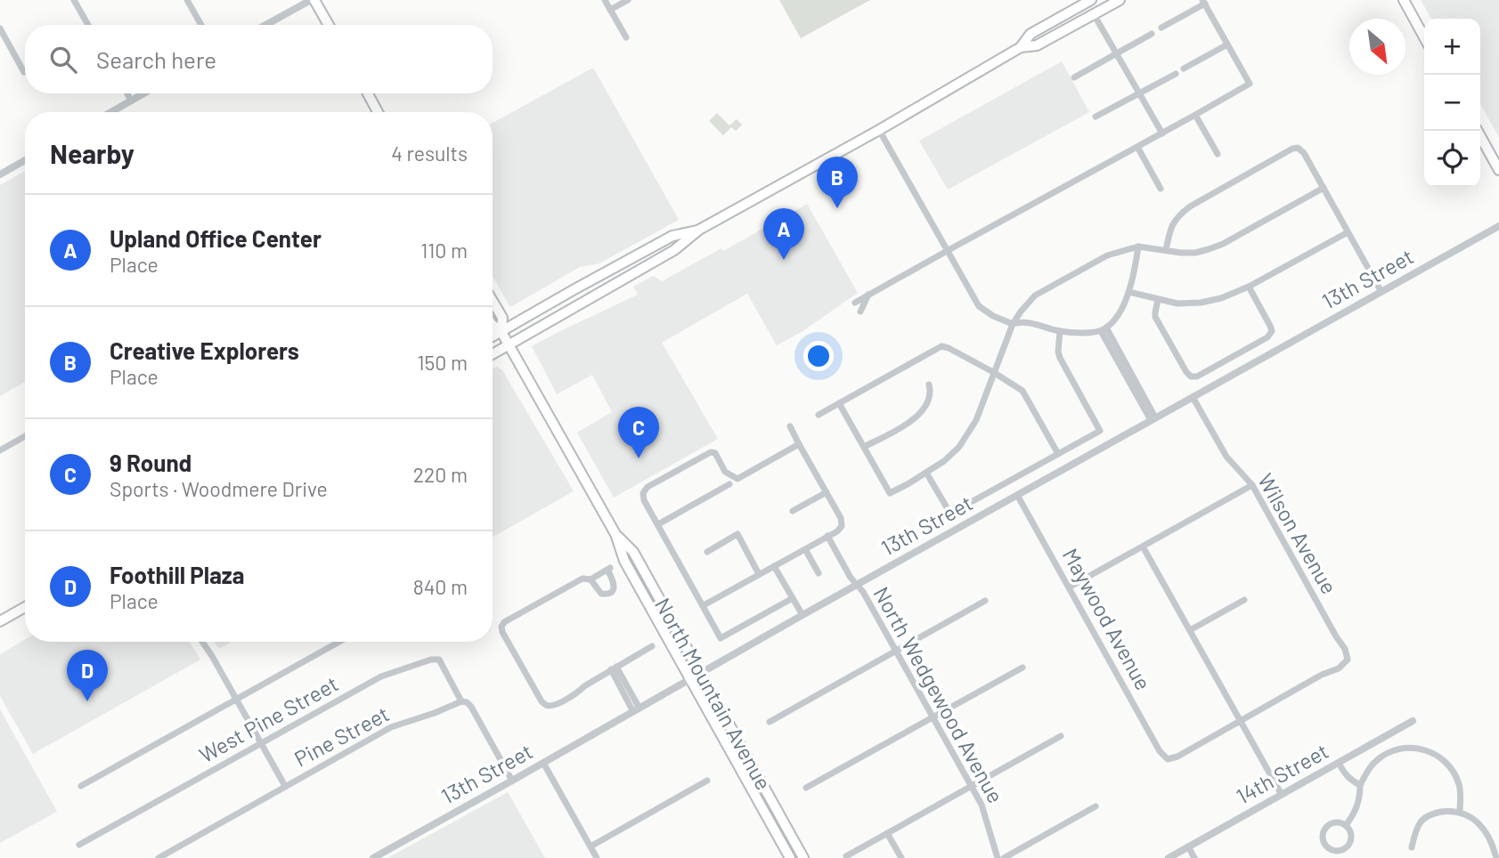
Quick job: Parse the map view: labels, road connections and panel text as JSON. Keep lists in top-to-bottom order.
{
  "streets": {
    "main road": ["North Mountain Avenue"],
    "street": [
      "13th Street",
      "Wilson Avenue",
      "Maywood Avenue",
      "North Wedgewood Avenue",
      "West Pine Street",
      "Pine Street",
      "14th Street"
    ]
  },
  "crossings": [
    ["13th Street", "Wilson Avenue"],
    ["13th Street", "Maywood Avenue"],
    ["13th Street", "North Mountain Avenue"],
    ["13th Street", "North Wedgewood Avenue"],
    ["Wilson Avenue", "Maywood Avenue"],
    ["West Pine Street", "Pine Street"]
  ],
  "north": "bottom right",
  "page": {
    "map_buttons": ["+", "−"],
    "search": "Search here",
    "heading": ["Nearby", "4 results"],
    "pins": [
      "B",
      "A",
      "C",
      "D"
    ],
    "list": [
      {
        "mark": "A",
        "name": "Upland Office Center",
        "note": "Place",
        "value": "110 m"
      },
      {
        "mark": "B",
        "name": "Creative Explorers",
        "note": "Place",
        "value": "150 m"
      },
      {
        "mark": "C",
        "name": "9 Round",
        "note": "Sports · Woodmere Drive",
        "value": "220 m"
      },
      {
        "mark": "D",
        "name": "Foothill Plaza",
        "note": "Place",
        "value": "840 m"
      }
    ]
  }
}
